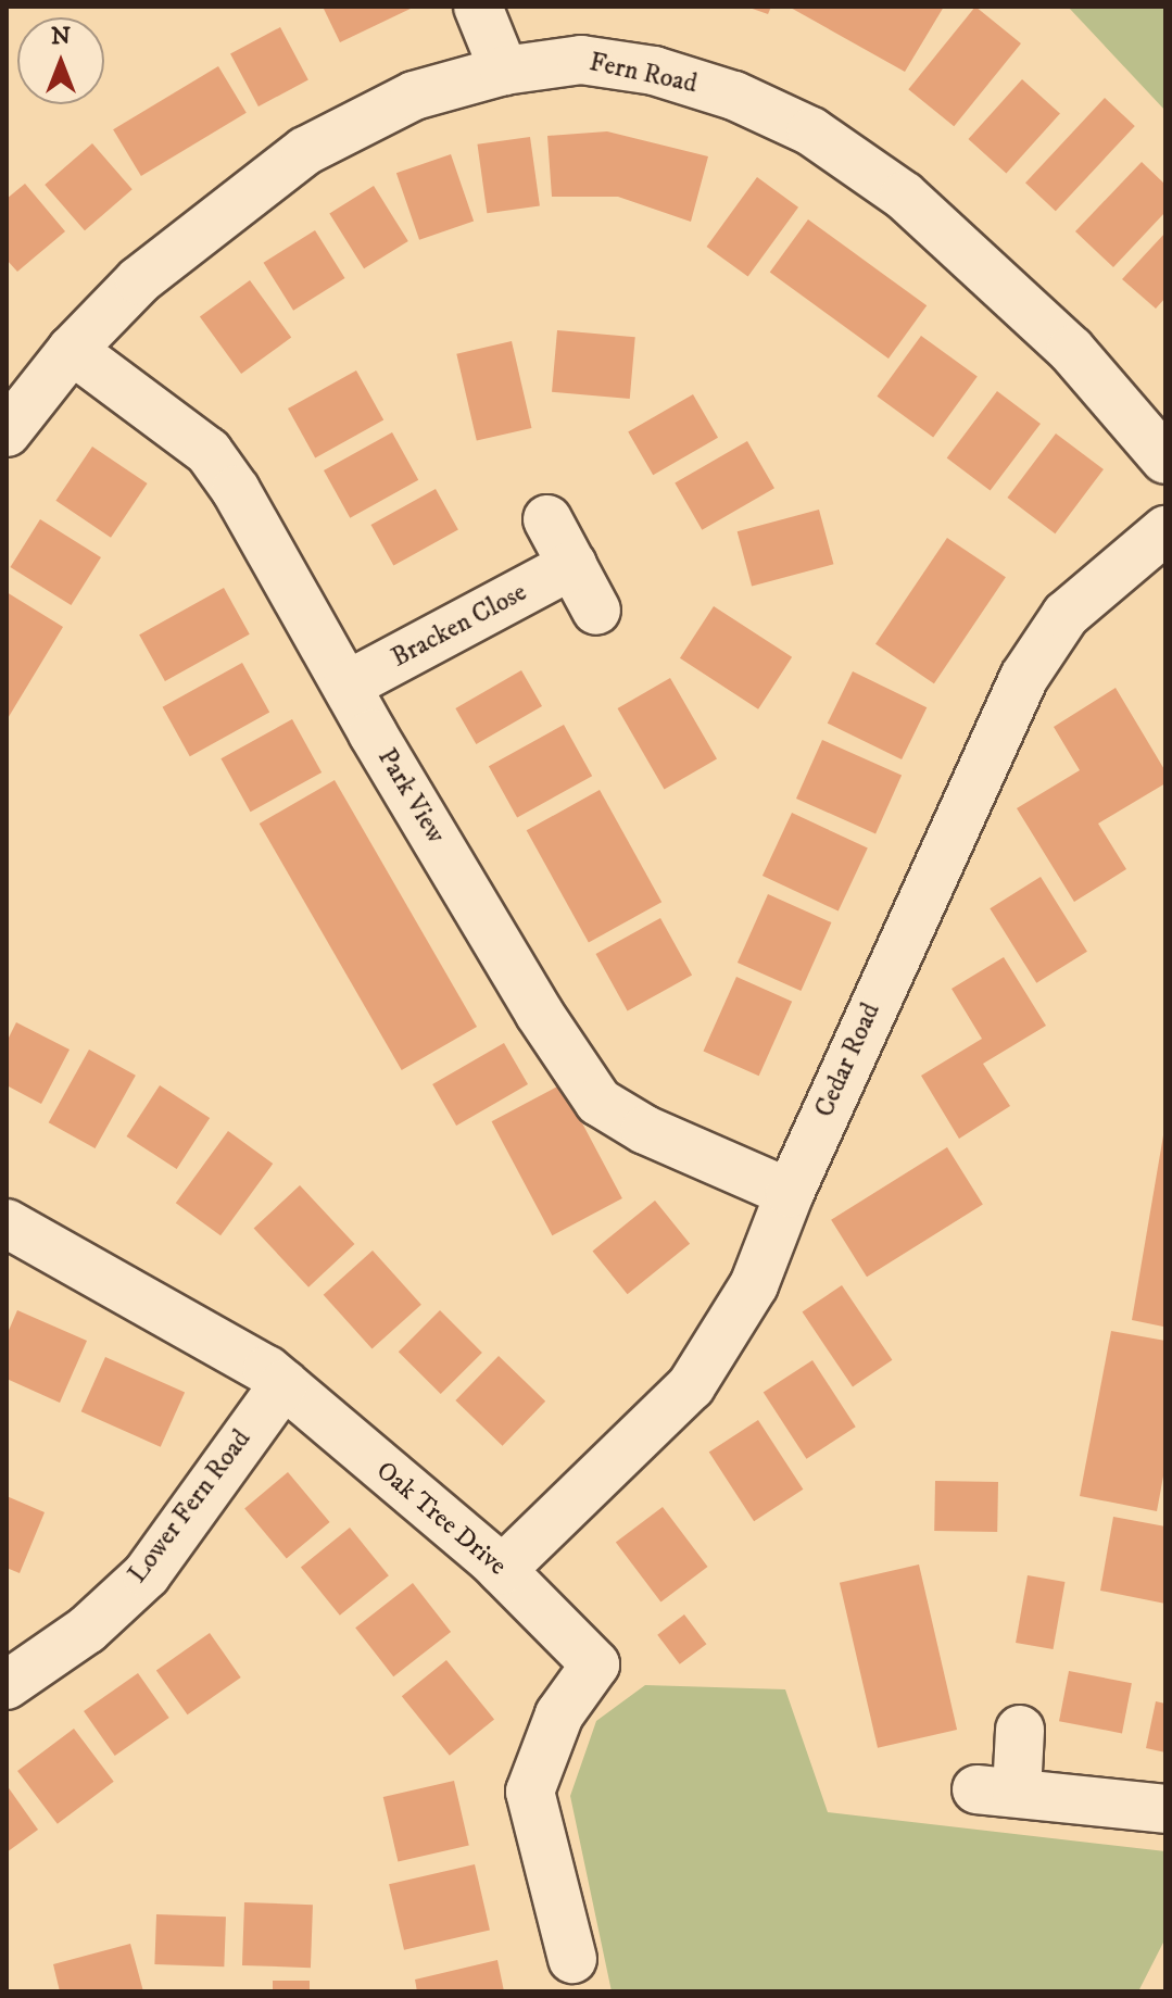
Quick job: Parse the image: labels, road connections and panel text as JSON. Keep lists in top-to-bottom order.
{
  "streets": {
    "street": [
      "Fern Road",
      "Bracken Close",
      "Park View",
      "Cedar Road",
      "Lower Fern Road",
      "Oak Tree Drive"
    ]
  },
  "crossings": [
    ["Fern Road", "Park View"],
    ["Bracken Close", "Park View"],
    ["Park View", "Cedar Road"],
    ["Cedar Road", "Oak Tree Drive"],
    ["Lower Fern Road", "Oak Tree Drive"]
  ],
  "north": "top"
}
